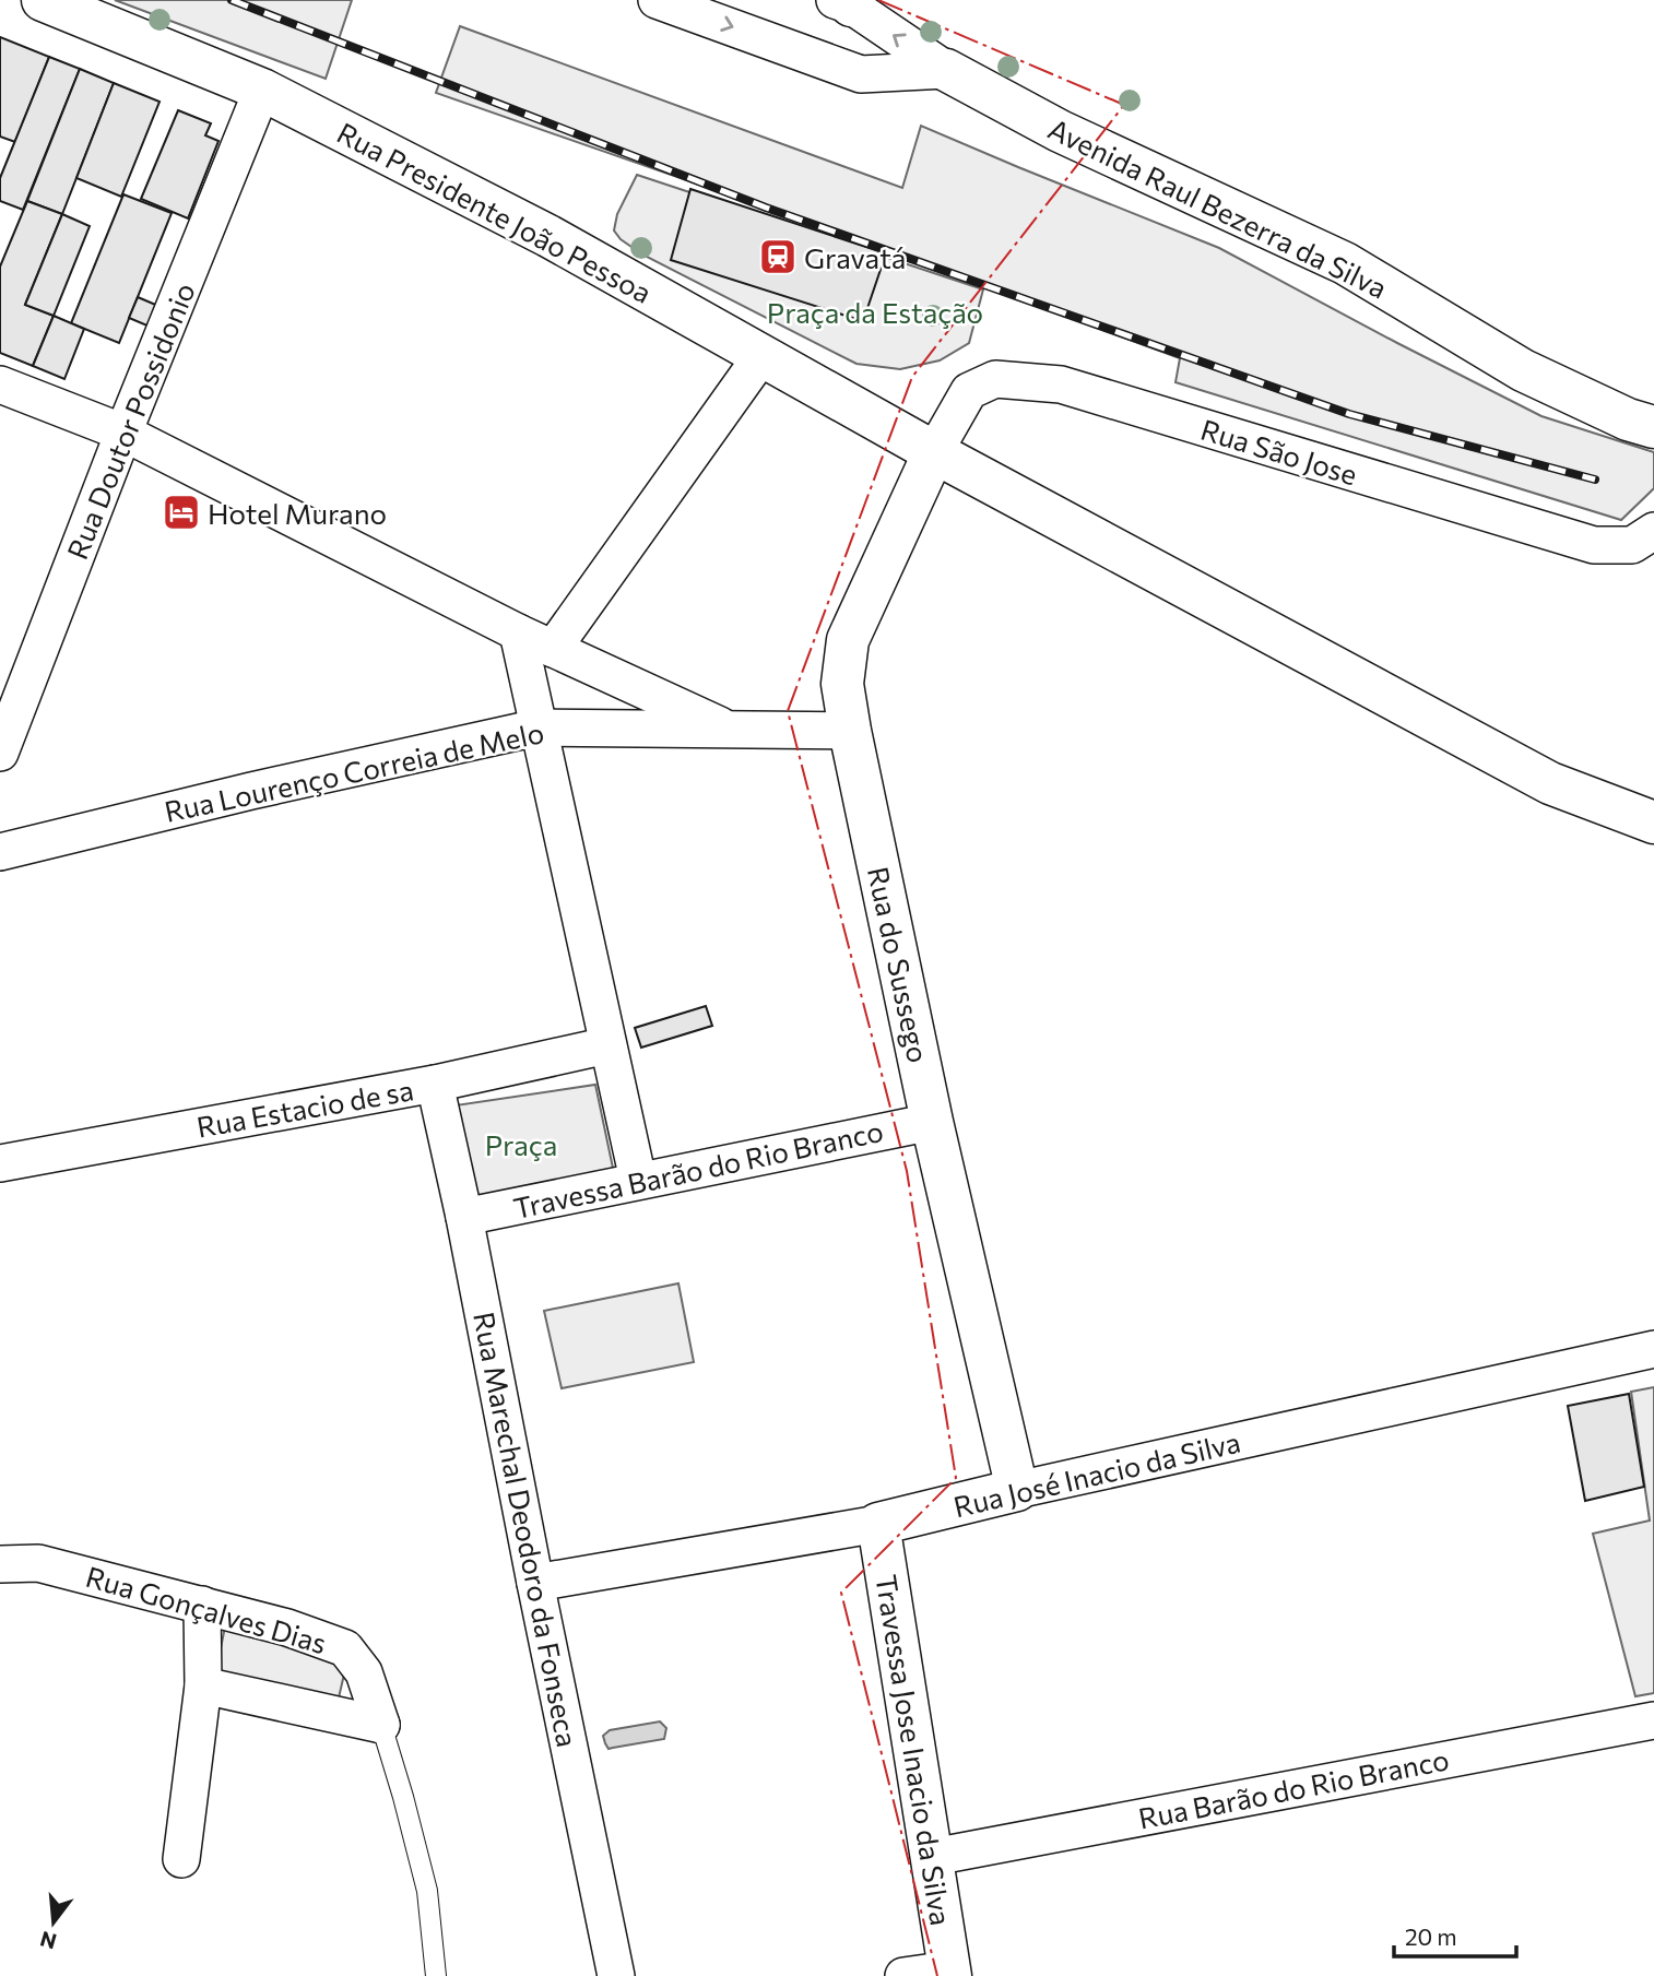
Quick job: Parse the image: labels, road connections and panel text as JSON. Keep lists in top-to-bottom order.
{
  "streets": {
    "street": [
      "Avenida Raul Bezerra da Silva",
      "Rua Presidente João Pessoa",
      "Rua Doutor Possidonio",
      "Rua São Jose",
      "Rua Lourenço Correia de Melo",
      "Rua do Sussego",
      "Rua Estacio de sa",
      "Travessa Barão do Rio Branco",
      "Rua José Inacio da Silva",
      "Rua Marechal Deodoro da Fonseca",
      "Rua Gonçalves Dias",
      "Travessa Jose Inacio da Silva",
      "Rua Barão do Rio Branco"
    ]
  },
  "crossings": [
    ["Rua Presidente João Pessoa", "Rua Doutor Possidonio"],
    ["Rua Presidente João Pessoa", "Rua São Jose"],
    ["Rua Presidente João Pessoa", "Rua do Sussego"],
    ["Rua São Jose", "Rua do Sussego"],
    ["Rua Lourenço Correia de Melo", "Rua do Sussego"],
    ["Rua do Sussego", "Travessa Barão do Rio Branco"],
    ["Rua do Sussego", "Rua José Inacio da Silva"],
    ["Rua Estacio de sa", "Rua Marechal Deodoro da Fonseca"],
    ["Travessa Barão do Rio Branco", "Rua Marechal Deodoro da Fonseca"],
    ["Rua José Inacio da Silva", "Rua Marechal Deodoro da Fonseca"],
    ["Rua José Inacio da Silva", "Travessa Jose Inacio da Silva"],
    ["Travessa Jose Inacio da Silva", "Rua Barão do Rio Branco"]
  ],
  "parks": ["Praça da Estação", "Praça"],
  "places": {
    "station": ["Gravatá"],
    "hotel": ["Hotel Murano"]
  },
  "scale_bar": "20 m",
  "north": "bottom"
}
